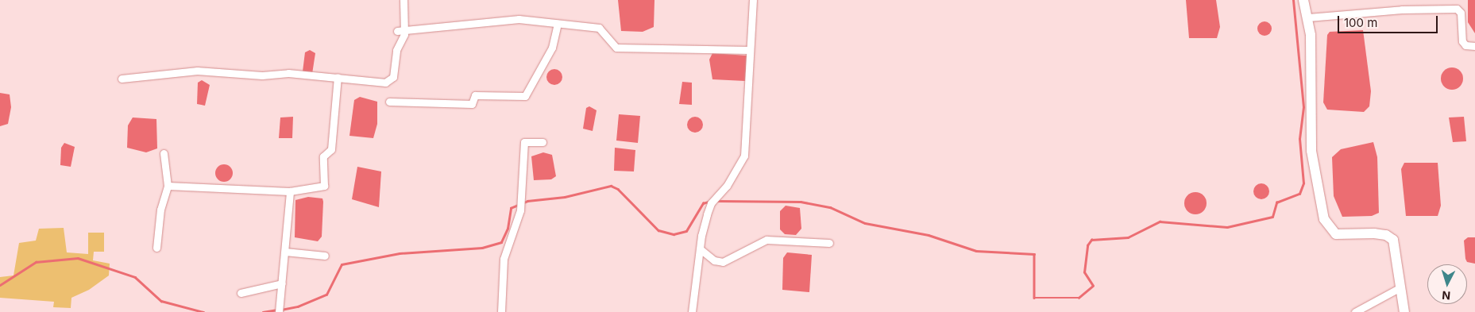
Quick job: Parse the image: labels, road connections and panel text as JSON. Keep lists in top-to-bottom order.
{
  "scale_bar": "100 m",
  "north": "bottom"
}
